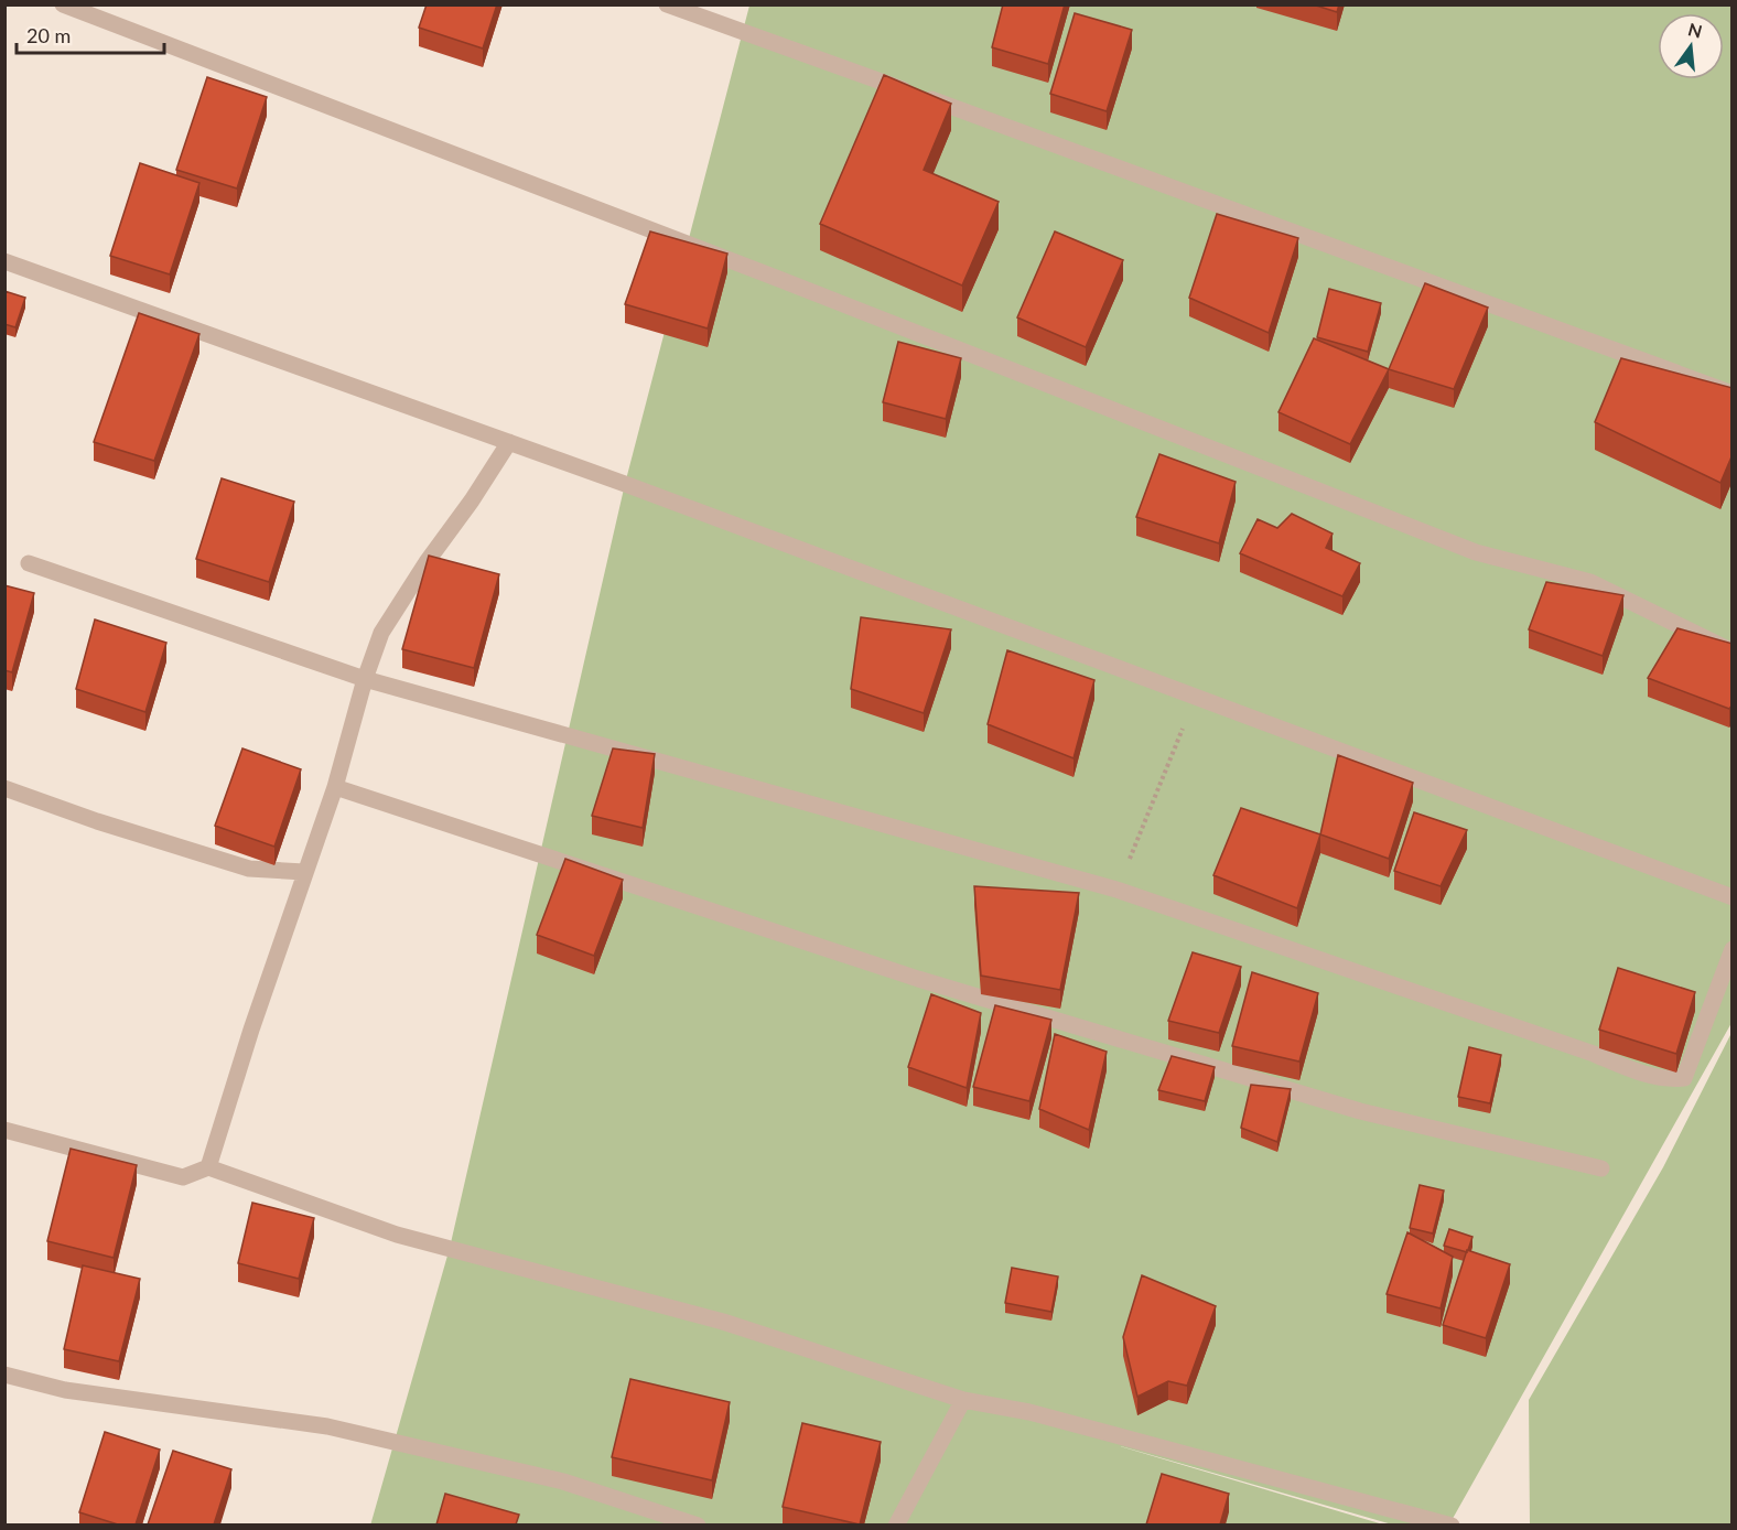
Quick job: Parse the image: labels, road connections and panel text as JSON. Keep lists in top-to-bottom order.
{
  "scale_bar": "20 m",
  "north": "top"
}
